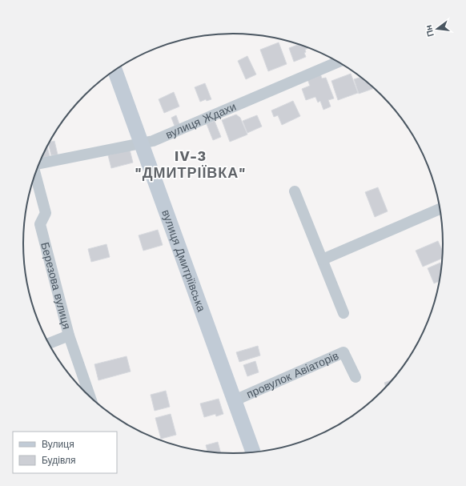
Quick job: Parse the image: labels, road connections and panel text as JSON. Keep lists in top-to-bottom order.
{
  "streets": {
    "main road": ["вулиця Дмитріївська"],
    "street": ["вулиця Ждахи", "Березова вулиця", "провулок Авіаторів"]
  },
  "crossings": [
    ["вулиця Ждахи", "вулиця Дмитріївська"],
    ["вулиця Дмитріївська", "провулок Авіаторів"]
  ],
  "districts": ["IV-3 \"ДМИТРІЇВКА\""],
  "legend": ["Вулиця", "Будівля"],
  "north": "left"
}
